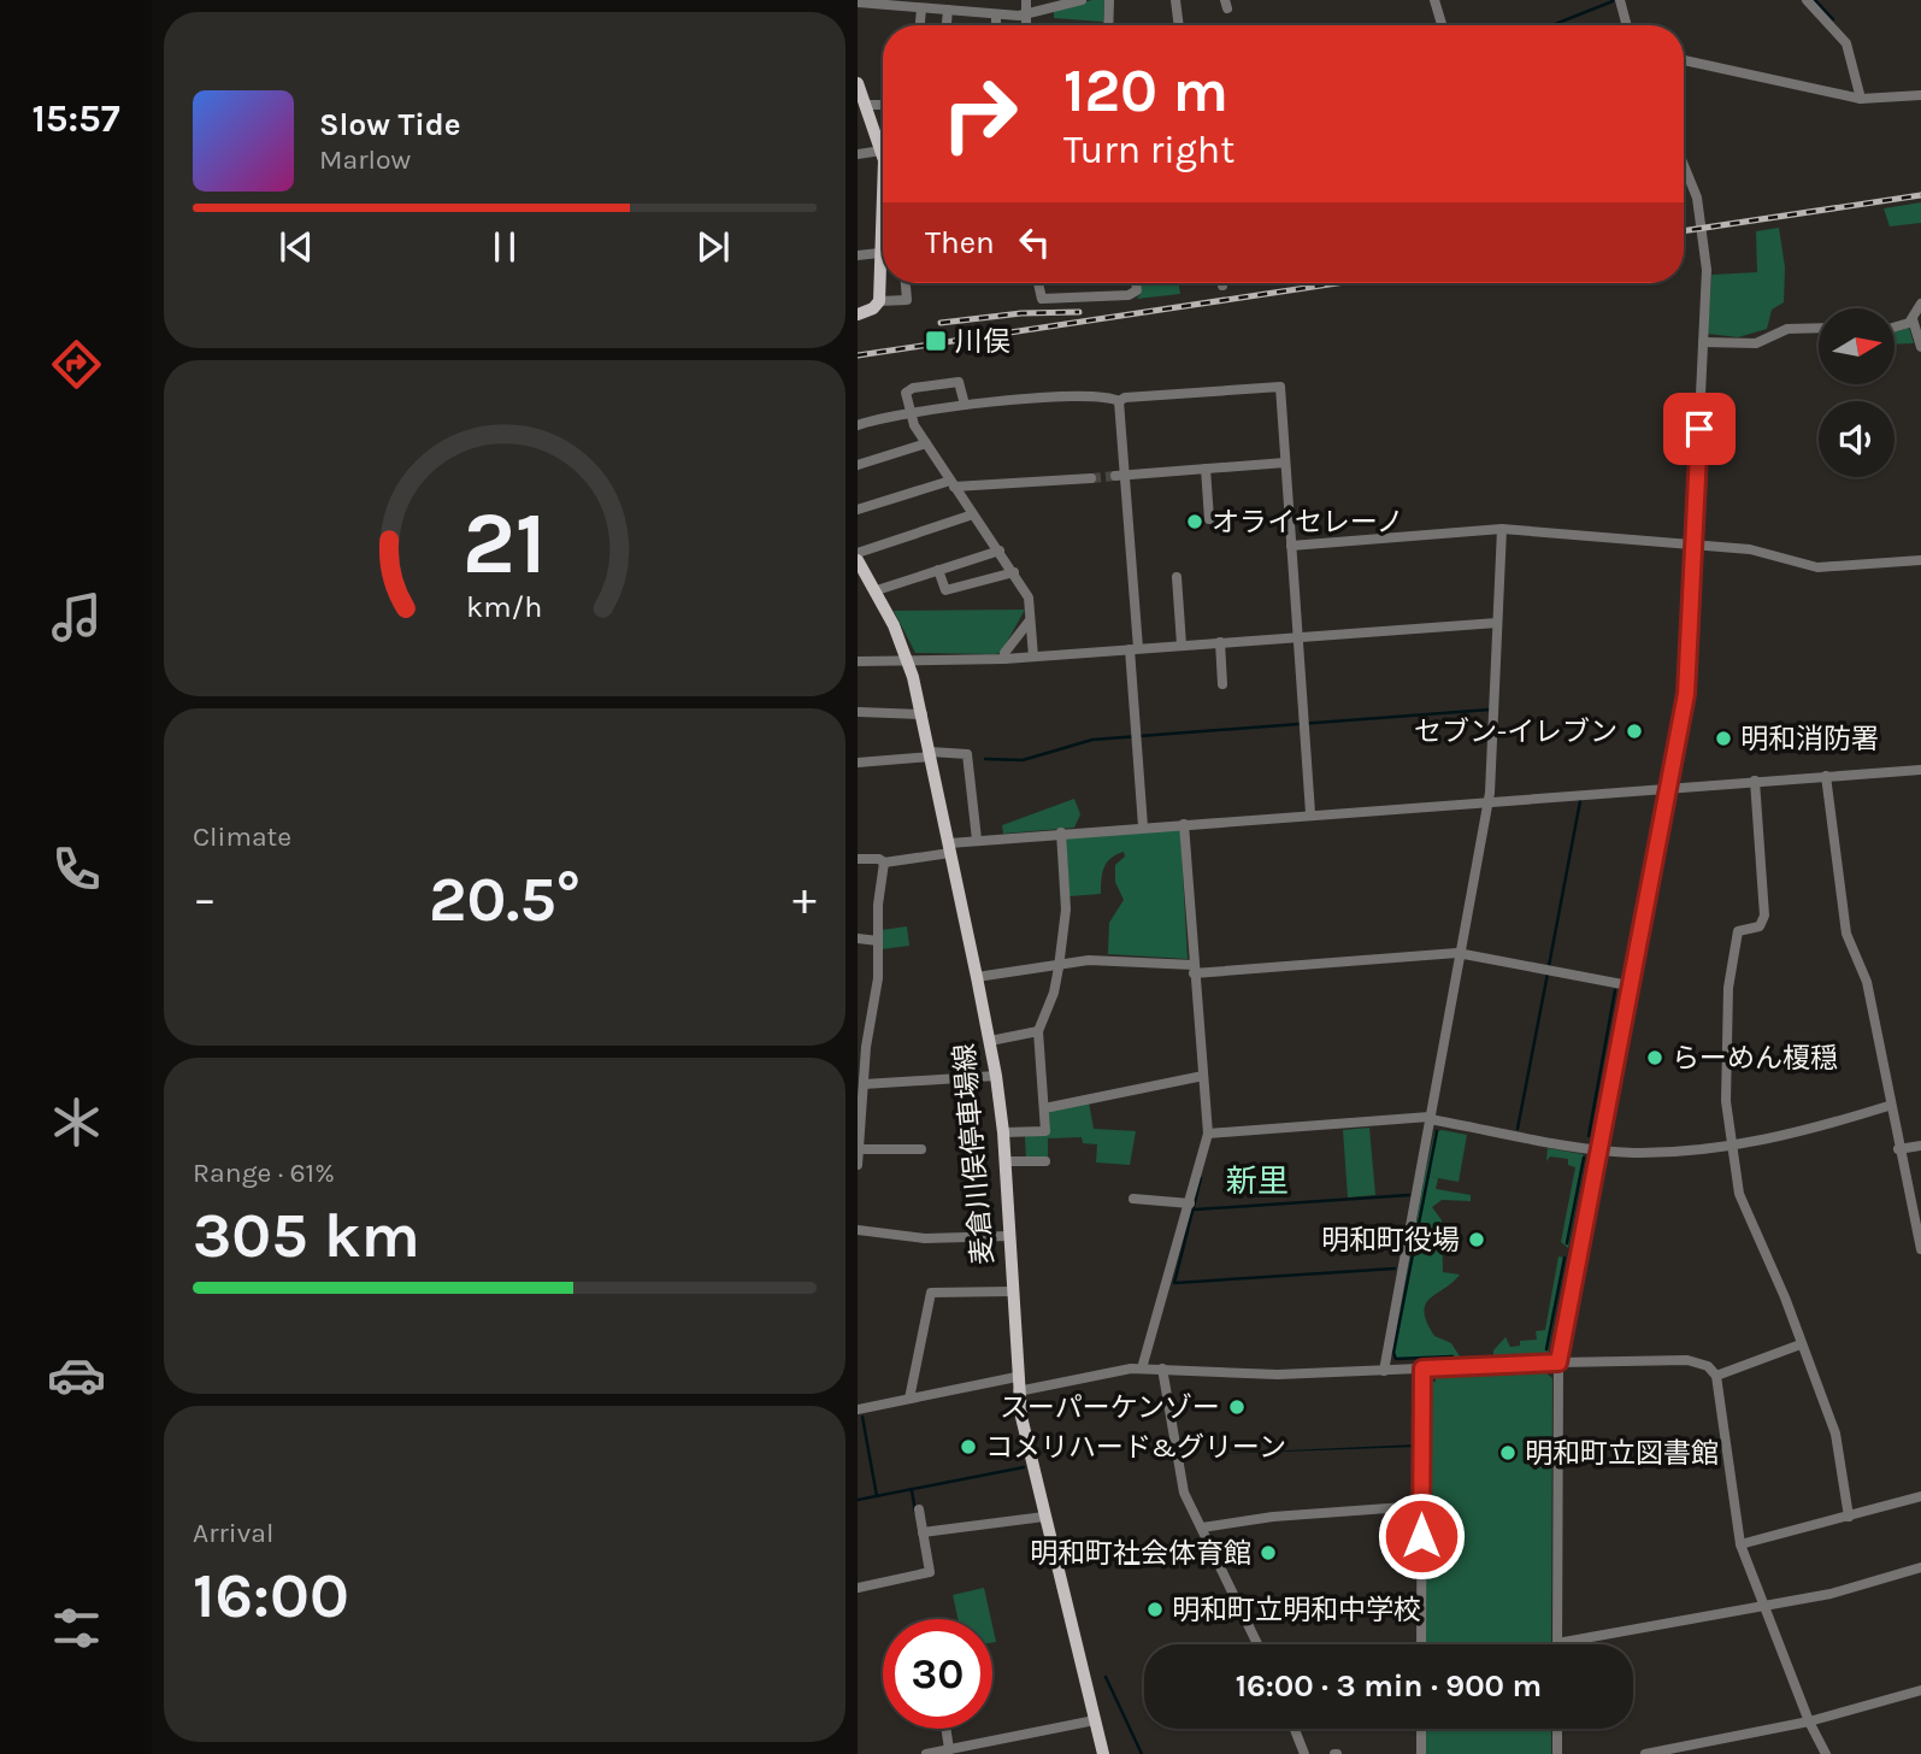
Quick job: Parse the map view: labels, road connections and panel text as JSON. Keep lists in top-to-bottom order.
{
  "streets": {
    "main road": ["麦倉川俣停車場線"]
  },
  "districts": ["新里"],
  "places": {
    "transit": ["川俣"],
    "other": [
      "オライセレーノ",
      "セブン-イレブン",
      "明和消防署",
      "らーめん榎穏",
      "明和町役場",
      "スーパーケンゾー",
      "コメリハード&グリーン",
      "明和町立図書館",
      "明和町社会体育館",
      "明和町立明和中学校"
    ]
  },
  "north": "right",
  "page": {
    "tabs": "15:57",
    "turn": ["120 m", "Turn right"],
    "song": ["Slow Tide", "Marlow"],
    "then": "Then",
    "tile": [
      "Climate",
      ["Range · 61%", "305 km"],
      ["Arrival", "16:00"]
    ],
    "heat": ["−", "20.5°", "+"],
    "limit": "30",
    "trip": "16:00 · 3 min · 900 m",
    "gauge": ["21", "km/h"]
  }
}
